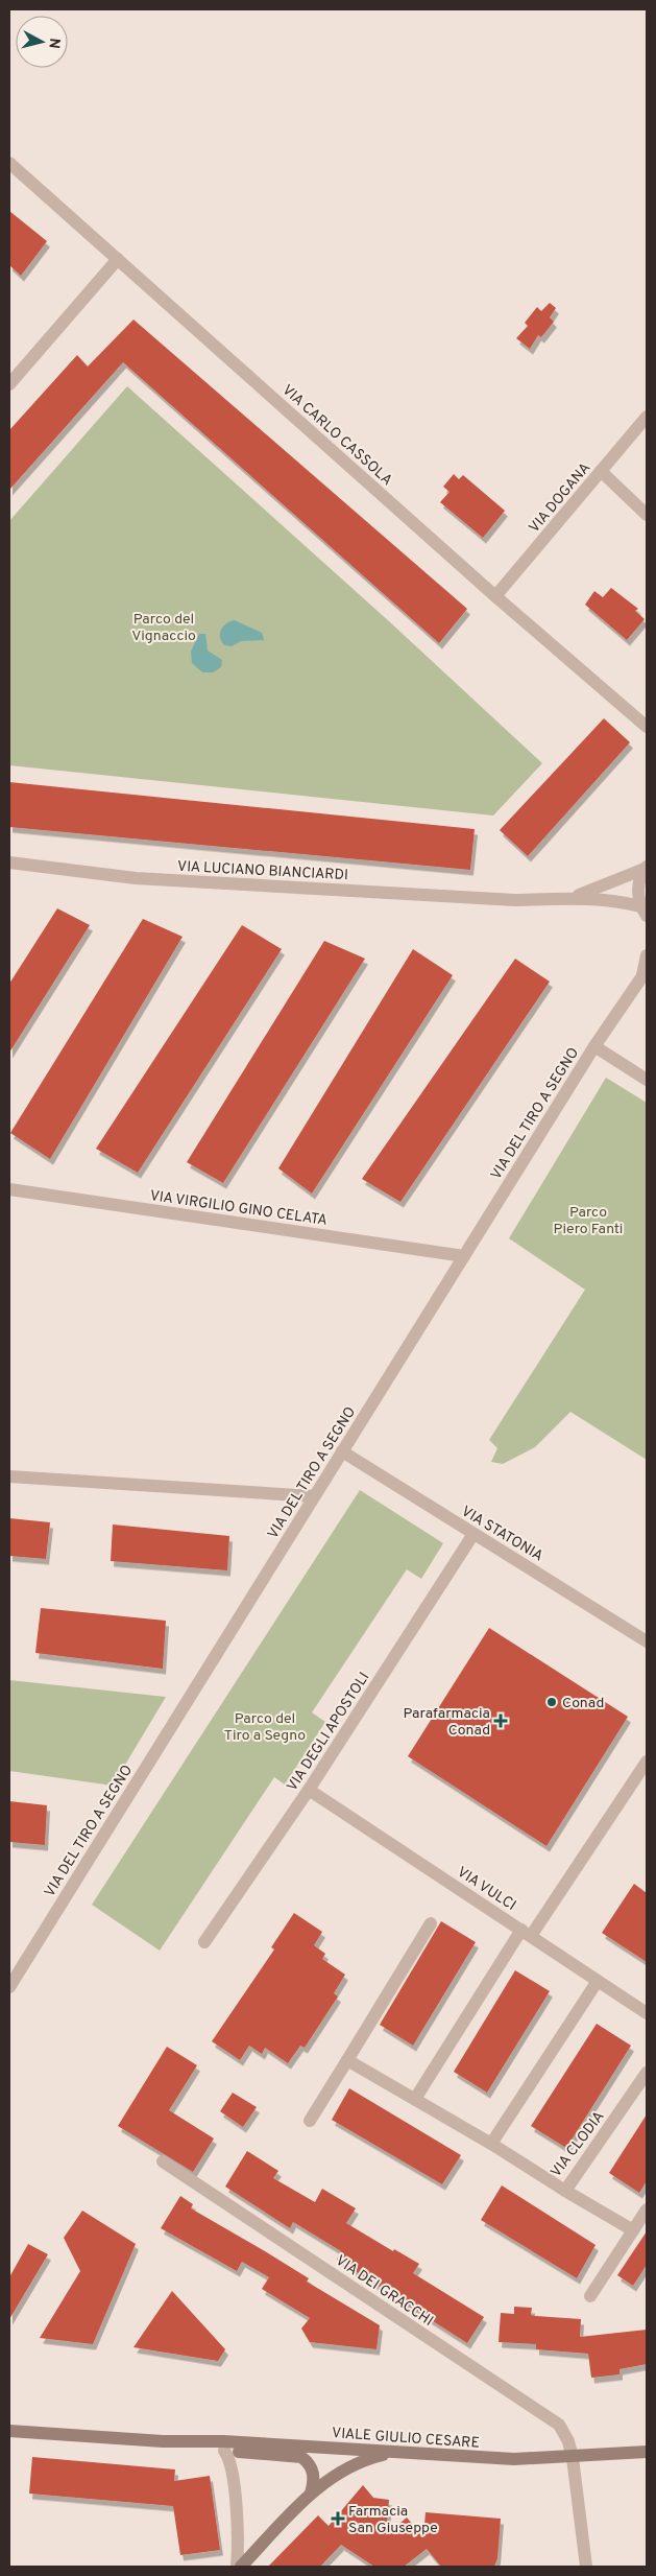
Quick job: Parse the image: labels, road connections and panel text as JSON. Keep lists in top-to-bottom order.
{
  "streets": {
    "main road": ["VIALE GIULIO CESARE"],
    "street": [
      "VIA CARLO CASSOLA",
      "VIA DOGANA",
      "VIA LUCIANO BIANCIARDI",
      "VIA DEL TIRO A SEGNO",
      "VIA VIRGILIO GINO CELATA",
      "VIA STATONIA",
      "VIA DEGLI APOSTOLI",
      "VIA VULCI",
      "VIA CLODIA",
      "VIA DEI GRACCHI"
    ]
  },
  "crossings": [
    ["VIA CARLO CASSOLA", "VIA DOGANA"],
    ["VIA DEL TIRO A SEGNO", "VIA VIRGILIO GINO CELATA"],
    ["VIA DEL TIRO A SEGNO", "VIA STATONIA"],
    ["VIA STATONIA", "VIA DEGLI APOSTOLI"],
    ["VIA DEGLI APOSTOLI", "VIA VULCI"],
    ["VIA DEI GRACCHI", "VIALE GIULIO CESARE"]
  ],
  "parks": ["Parco del Vignaccio", "Parco Piero Fanti", "Parco del Tiro a Segno"],
  "places": {
    "other": ["Conad"],
    "health": ["Parafarmacia Conad", "Farmacia San Giuseppe"]
  },
  "north": "right"
}
